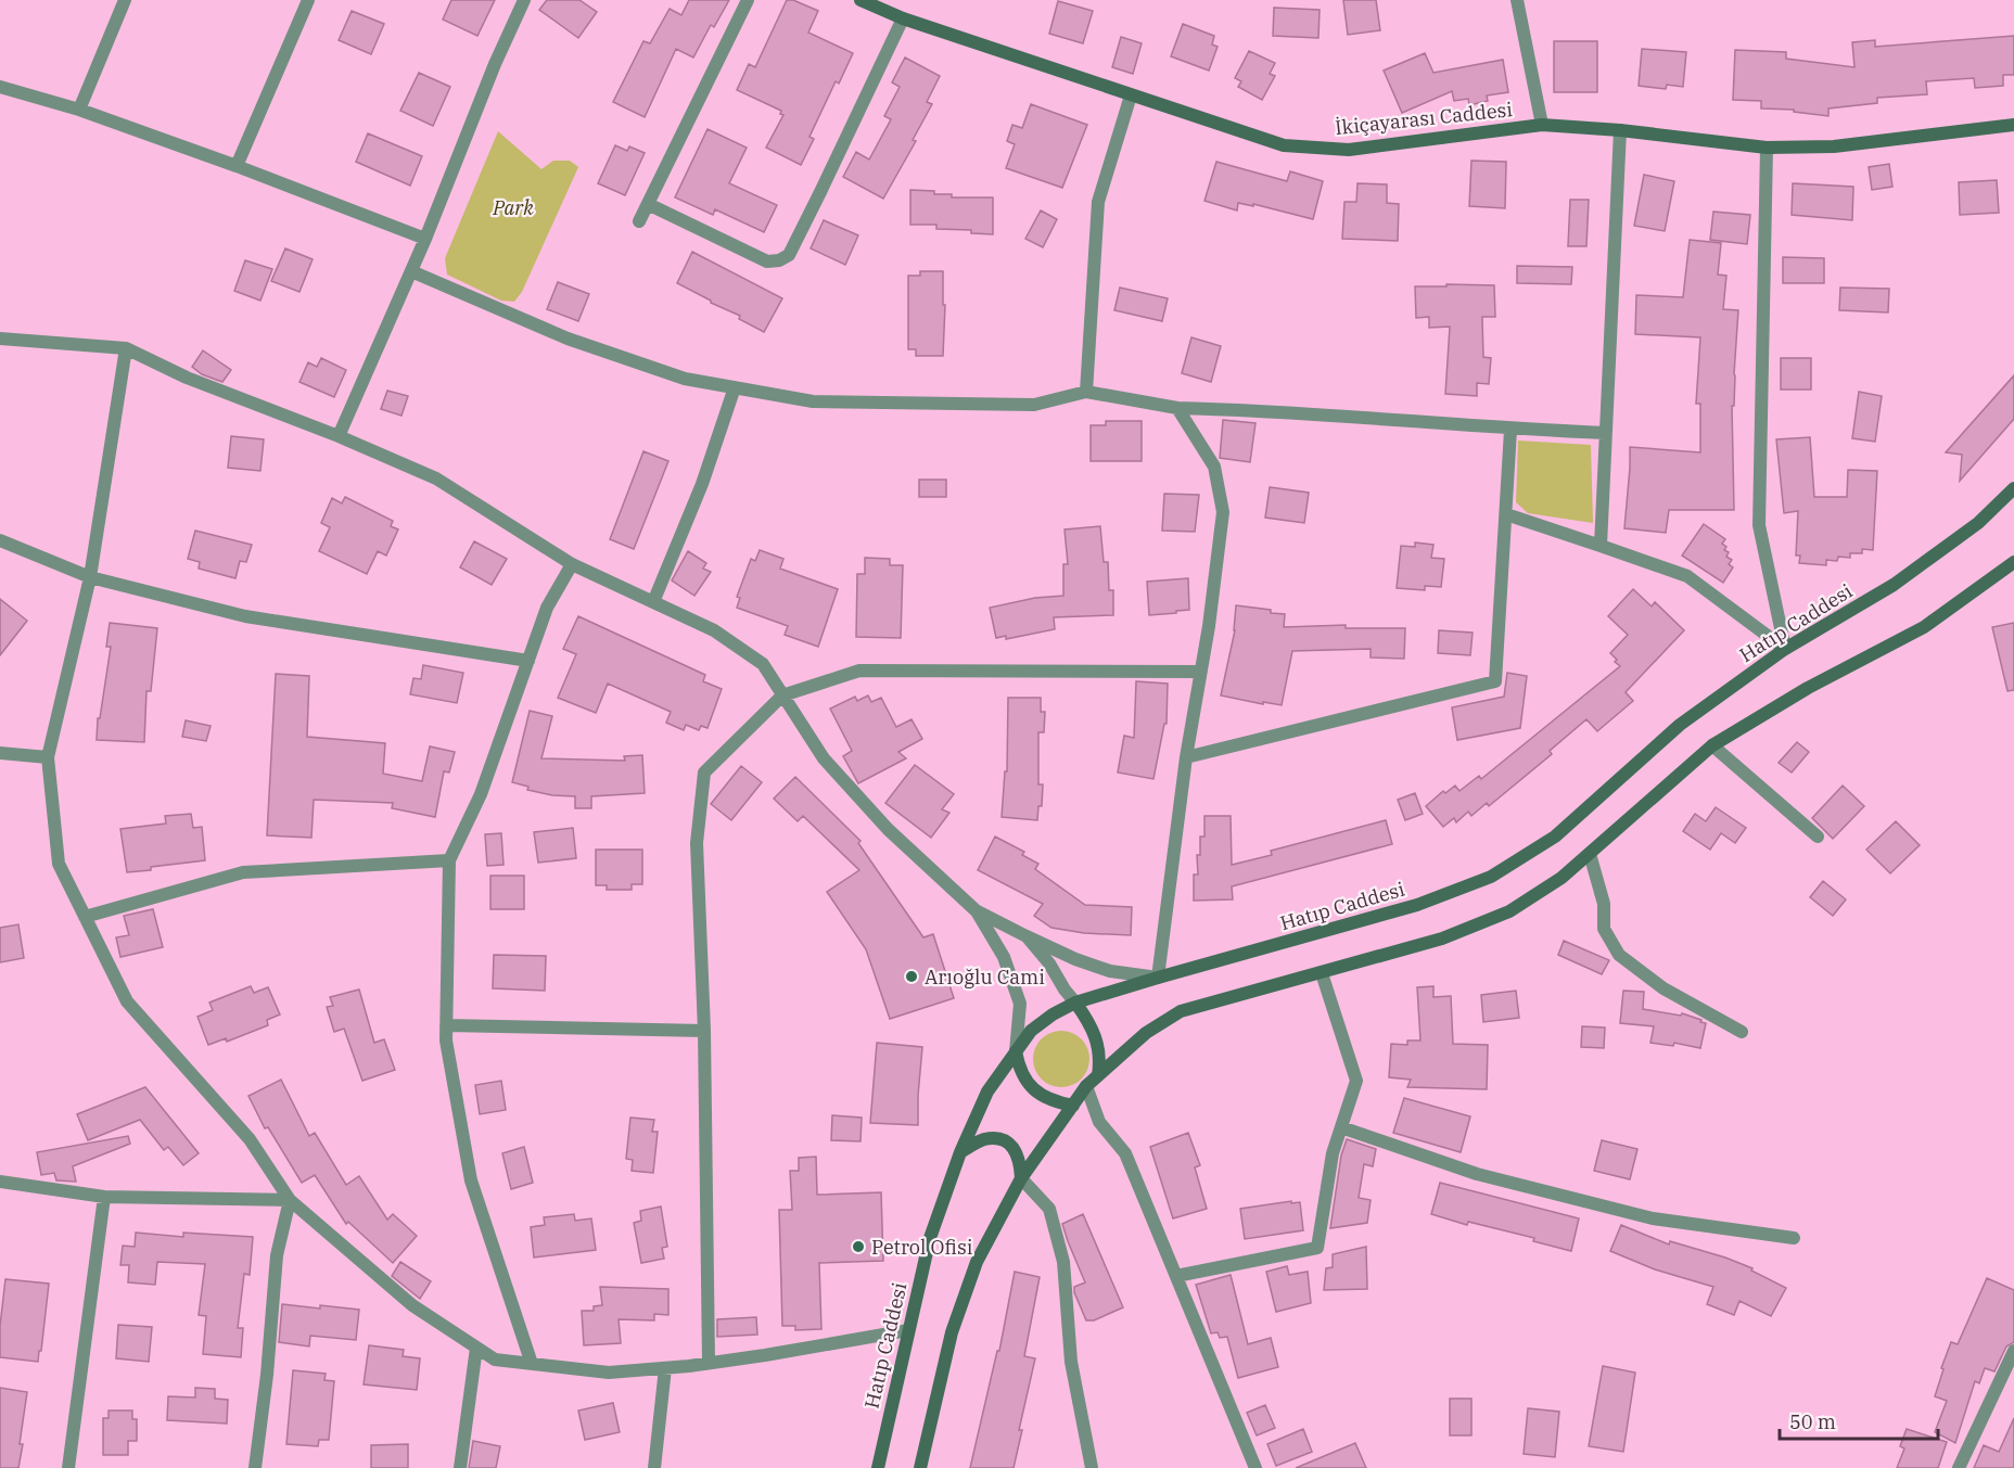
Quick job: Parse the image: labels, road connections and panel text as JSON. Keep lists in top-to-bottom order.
{
  "streets": {
    "main road": ["İkiçayarası Caddesi", "Hatıp Caddesi"]
  },
  "parks": ["Park"],
  "places": ["Arıoğlu Cami", "Petrol Ofisi"],
  "scale_bar": "50 m"
}
